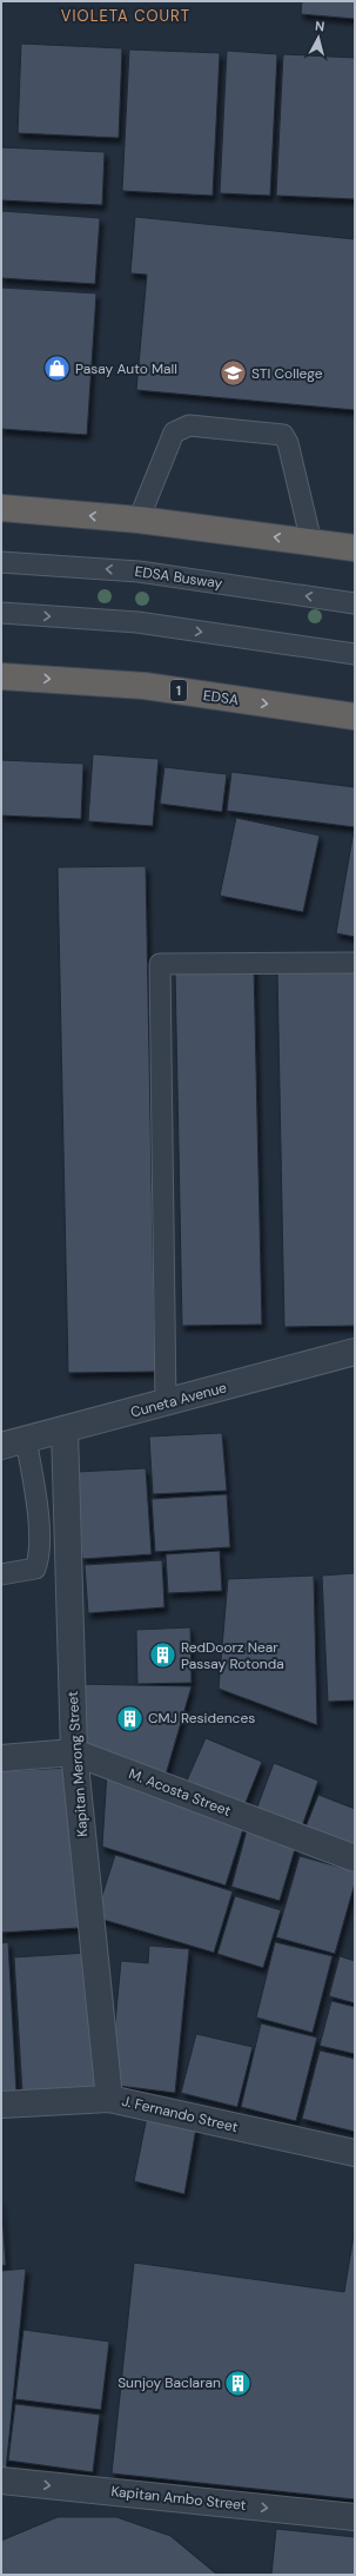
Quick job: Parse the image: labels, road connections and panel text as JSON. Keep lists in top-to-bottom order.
{
  "streets": {
    "highway": ["1", "EDSA"],
    "street": [
      "Cuneta Avenue",
      "Kapitan Merong Street",
      "M. Acosta Street",
      "J. Fernando Street",
      "Kapitan Ambo Street"
    ],
    "lane": ["EDSA Busway"]
  },
  "crossings": [
    ["Cuneta Avenue", "Kapitan Merong Street"],
    ["Kapitan Merong Street", "M. Acosta Street"],
    ["Kapitan Merong Street", "J. Fernando Street"]
  ],
  "one_way": ["Kapitan Ambo Street"],
  "districts": ["VIOLETA COURT"],
  "places": {
    "shop": ["Pasay Auto Mall"],
    "school or university": ["STI College"],
    "building": ["RedDoorz Near Passay Rotonda", "CMJ Residences", "Sunjoy Baclaran"]
  },
  "north": "top"
}
